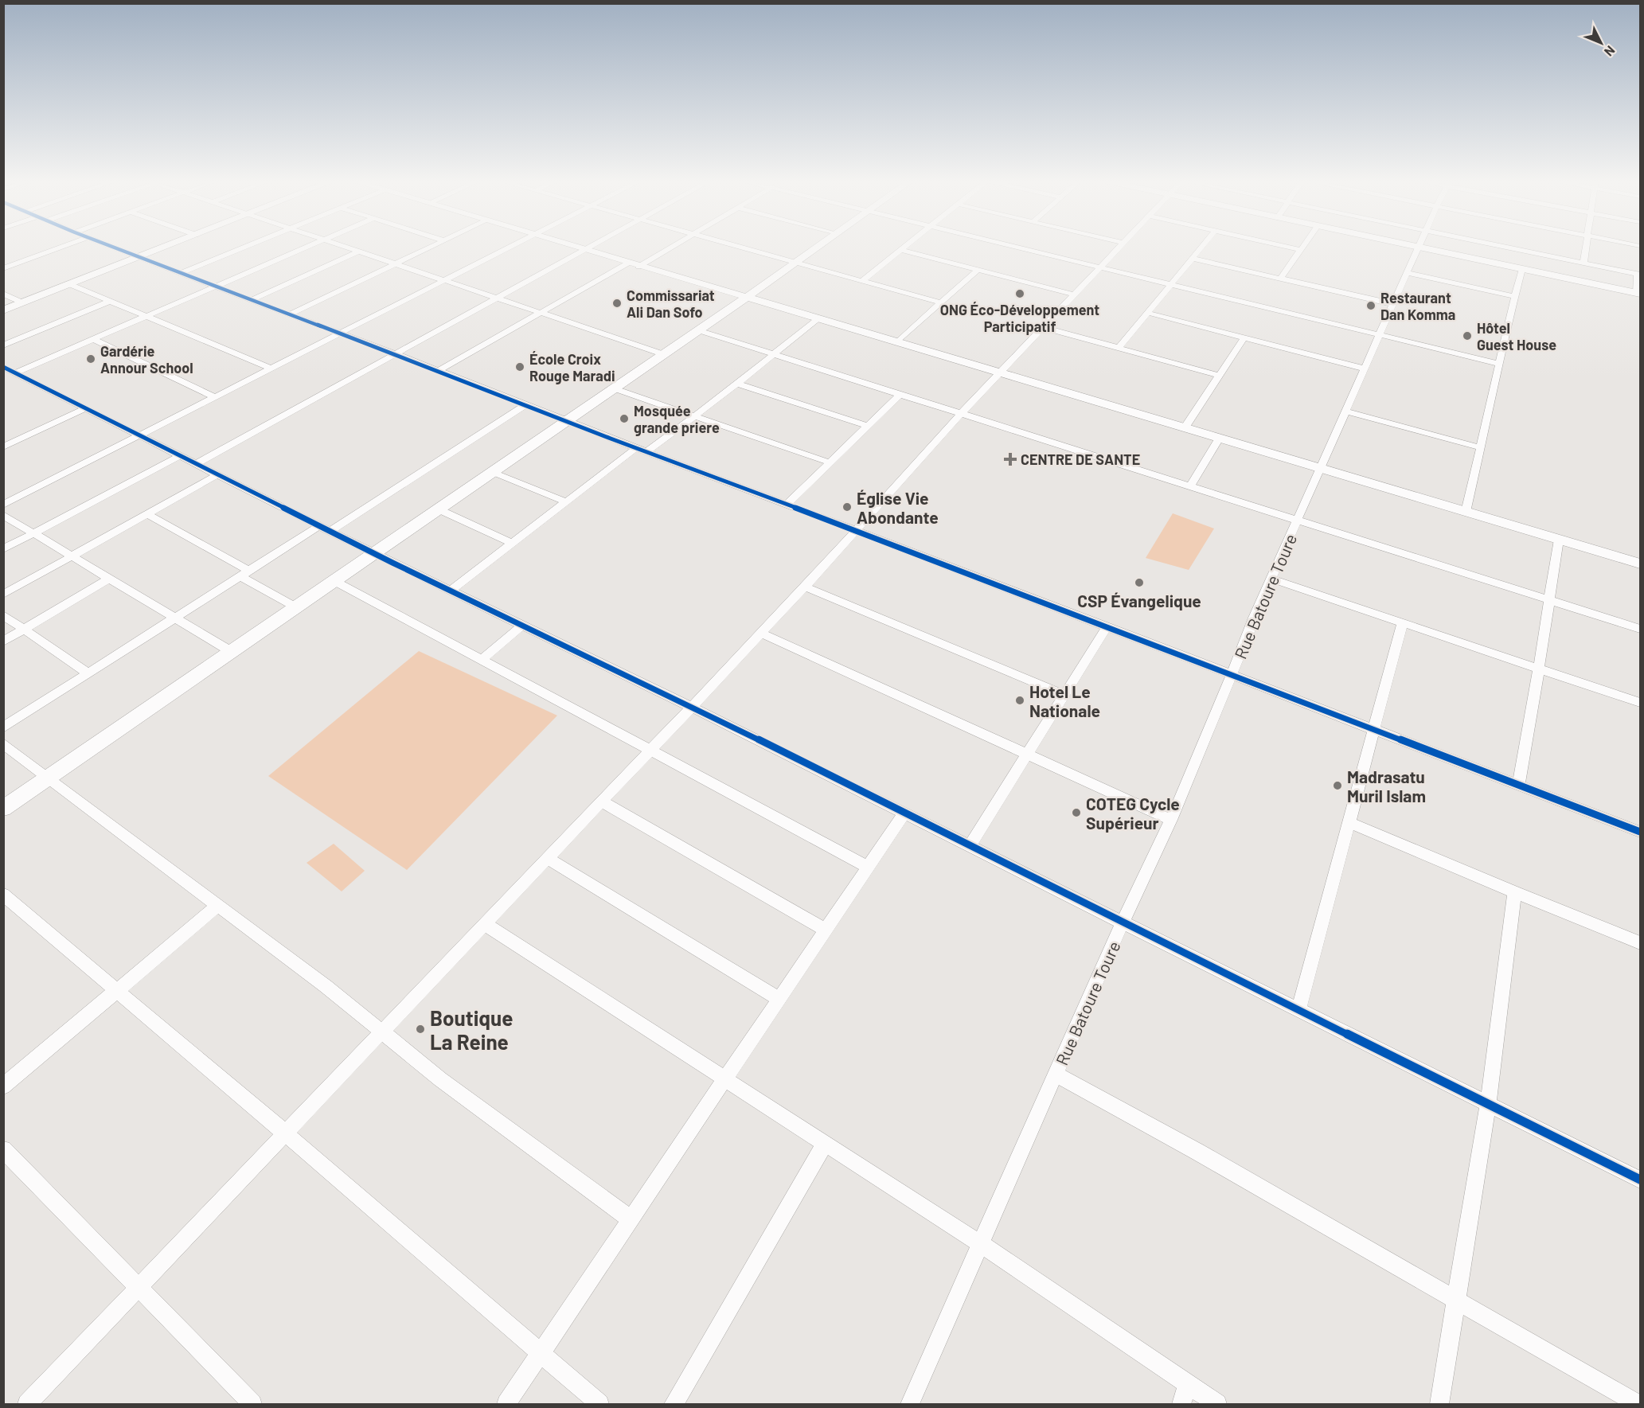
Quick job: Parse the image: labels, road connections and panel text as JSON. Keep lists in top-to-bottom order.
{
  "streets": {
    "street": ["Rue Batoure Toure"]
  },
  "places": {
    "other": [
      "ONG Éco-Développement Participatif",
      "Commissariat Ali Dan Sofo",
      "Restaurant Dan Komma",
      "Hôtel Guest House",
      "Gardérie Annour School",
      "École Croix Rouge Maradi",
      "Mosquée grande priere",
      "Église Vie Abondante",
      "CSP Évangelique",
      "Hotel Le Nationale",
      "Madrasatu Muril Islam",
      "COTEG Cycle Supérieur",
      "Boutique La Reine"
    ],
    "health": ["CENTRE DE SANTE"]
  },
  "north": "bottom right"
}
